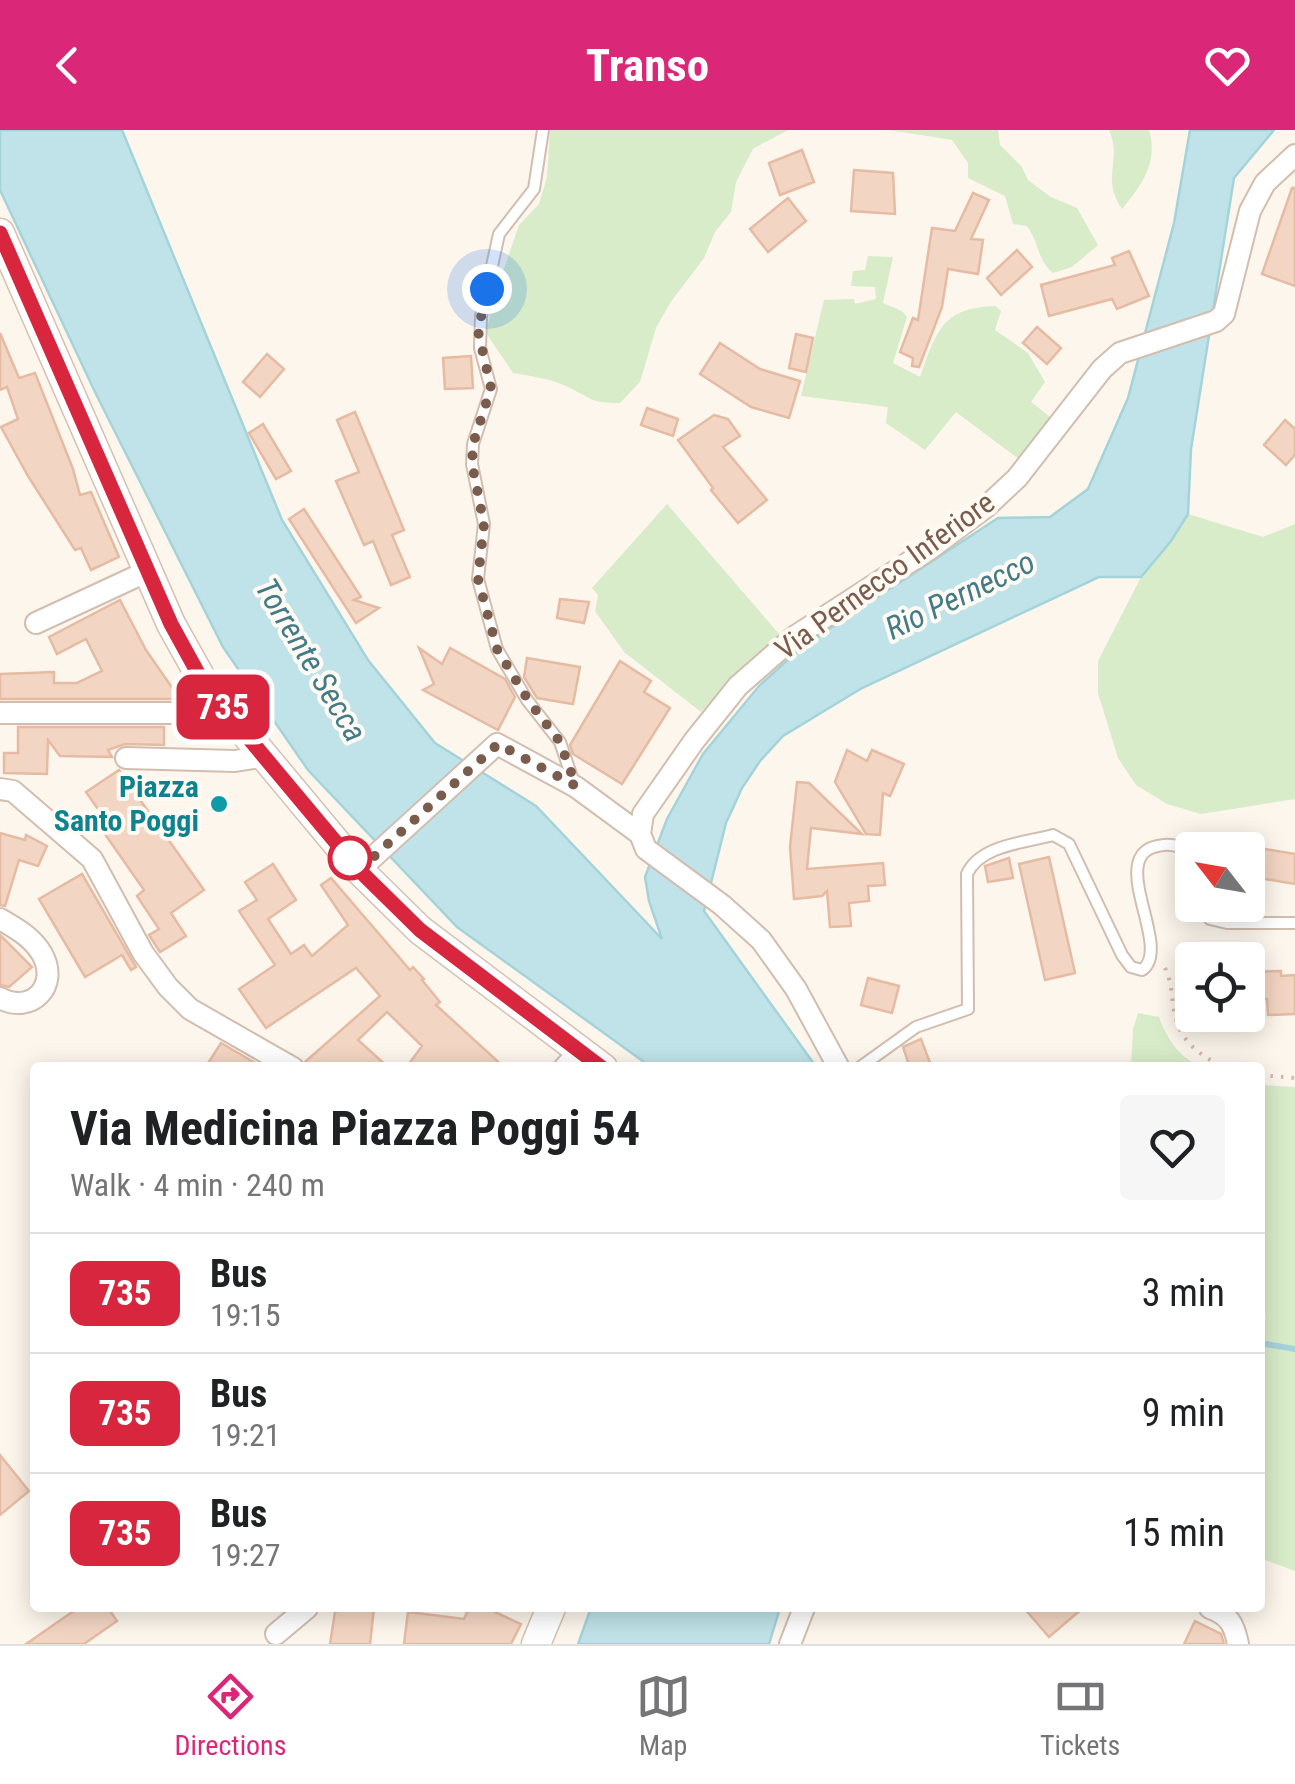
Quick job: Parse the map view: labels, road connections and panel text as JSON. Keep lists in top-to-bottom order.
{
  "streets": {
    "street": ["Via Pernecco Inferiore"]
  },
  "water": ["Rio Pernecco", "Torrente Secca"],
  "places": ["Piazza Santo Poggi"],
  "lines": ["bus line 735"],
  "north": "top left",
  "page": {
    "header": "Transo",
    "on_map": "735",
    "heading": ["Via Medicina Piazza Poggi 54", "Walk · 4 min · 240 m"],
    "list": [
      {
        "mark": "735",
        "name": "Bus",
        "note": "19:15",
        "value": "3 min"
      },
      {
        "mark": "735",
        "name": "Bus",
        "note": "19:21",
        "value": "9 min"
      },
      {
        "mark": "735",
        "name": "Bus",
        "note": "19:27",
        "value": "15 min"
      }
    ],
    "tabs": ["Directions", "Map", "Tickets"]
  }
}
